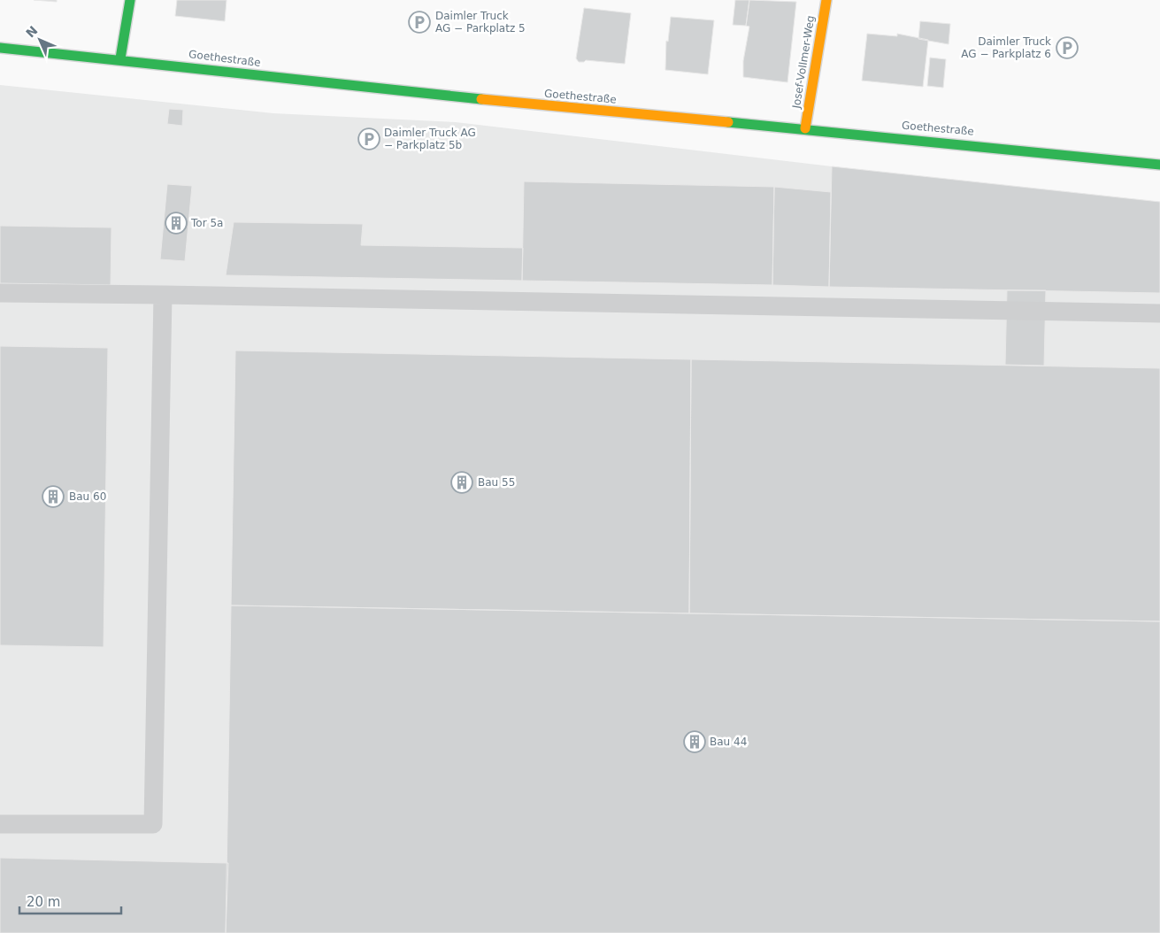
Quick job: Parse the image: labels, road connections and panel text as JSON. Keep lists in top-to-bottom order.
{
  "streets": {
    "street": ["Goethestraße", "Josef-Vollmer-Weg"]
  },
  "crossings": [
    ["Goethestraße", "Josef-Vollmer-Weg"]
  ],
  "places": {
    "parking": ["Daimler Truck AG − Parkplatz 5", "Daimler Truck AG − Parkplatz 6", "Daimler Truck AG − Parkplatz 5b"],
    "building": [
      "Tor 5a",
      "Bau 55",
      "Bau 60",
      "Bau 44"
    ]
  },
  "scale_bar": "20 m",
  "north": "top left"
}
